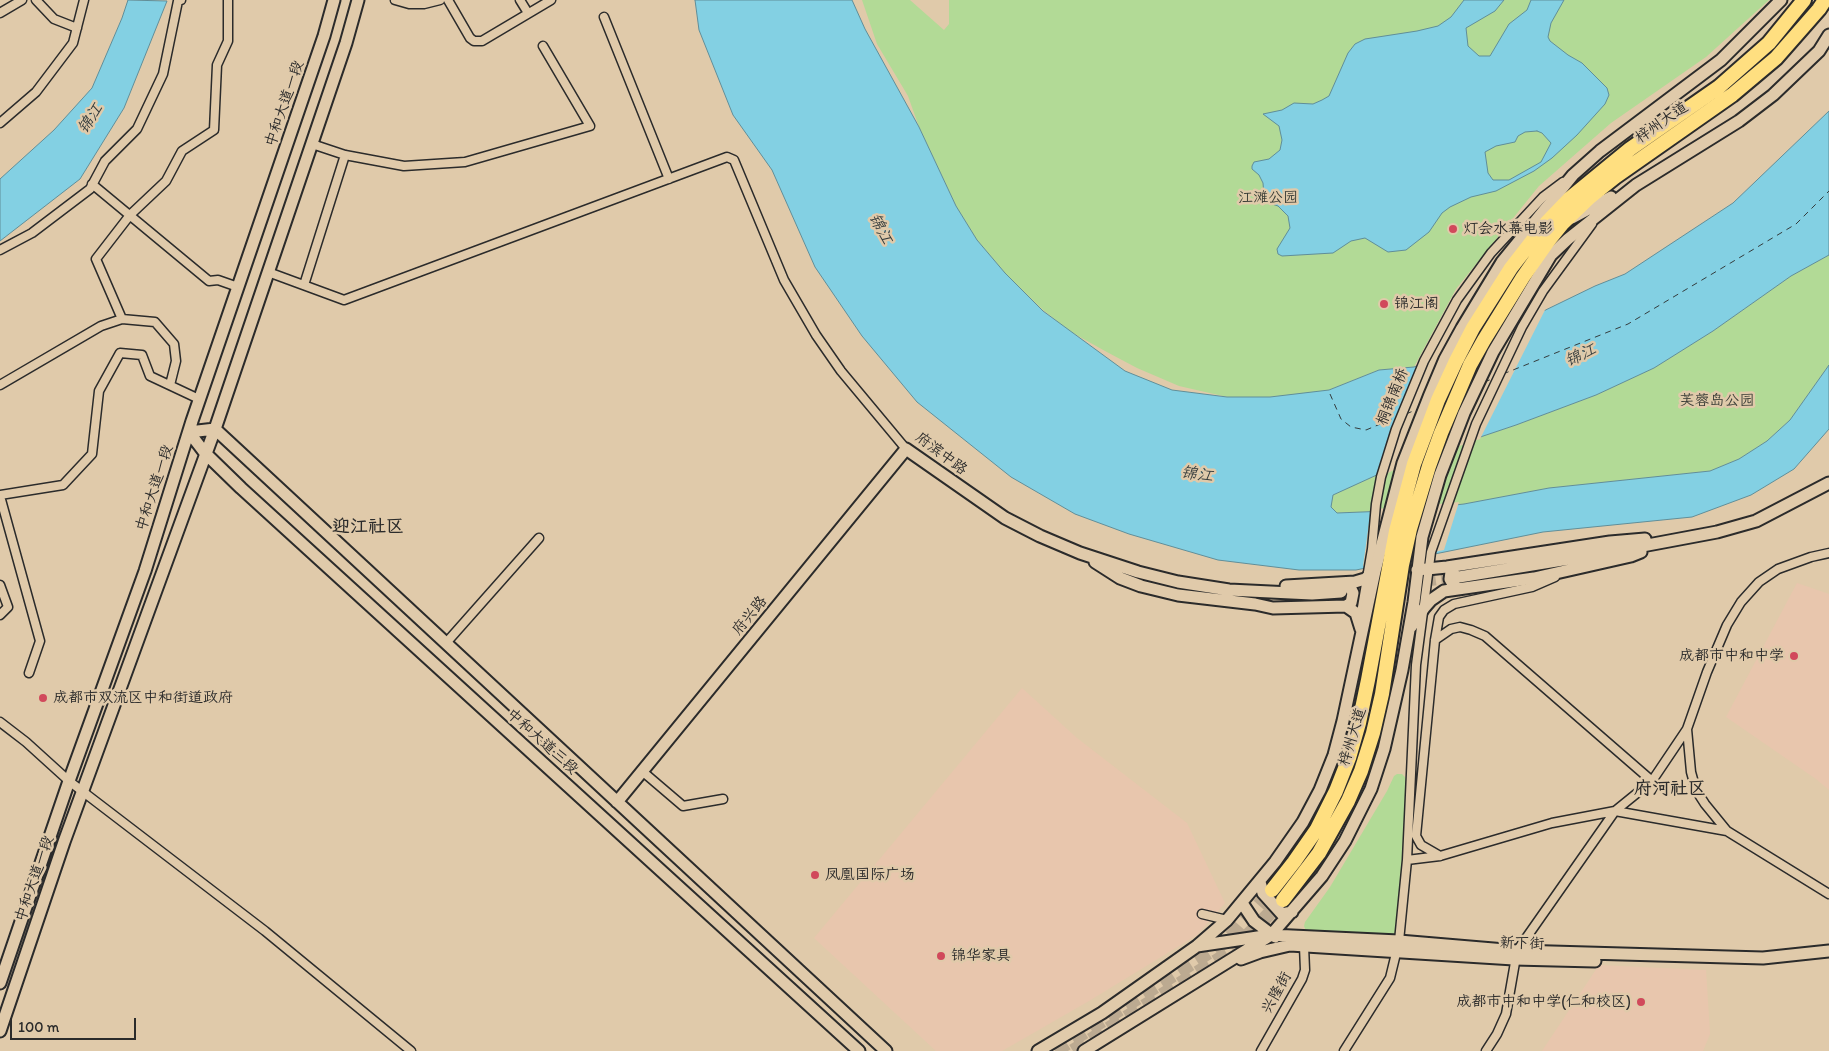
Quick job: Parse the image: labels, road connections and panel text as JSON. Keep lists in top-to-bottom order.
{
  "streets": {
    "highway": ["梓州大道"],
    "main road": [
      "中和大道一段",
      "府滨中路",
      "府兴路",
      "中和大道三段",
      "新下街"
    ],
    "street": ["桐锦南桥", "兴隆街"]
  },
  "crossings": [
    ["中和大道一段", "中和大道三段"],
    ["梓州大道", "桐锦南桥"],
    ["梓州大道", "府滨中路"],
    ["桐锦南桥", "府滨中路"],
    ["府滨中路", "府兴路"],
    ["新下街", "兴隆街"]
  ],
  "districts": ["迎江社区", "府河社区"],
  "water": ["锦江"],
  "parks": ["江滩公园", "芙蓉岛公园"],
  "places": [
    "灯会水幕电影",
    "锦江阁",
    "成都市中和中学",
    "成都市双流区中和街道政府",
    "凤凰国际广场",
    "锦华家具",
    "成都市中和中学(仁和校区)"
  ],
  "scale_bar": "100 m"
}
